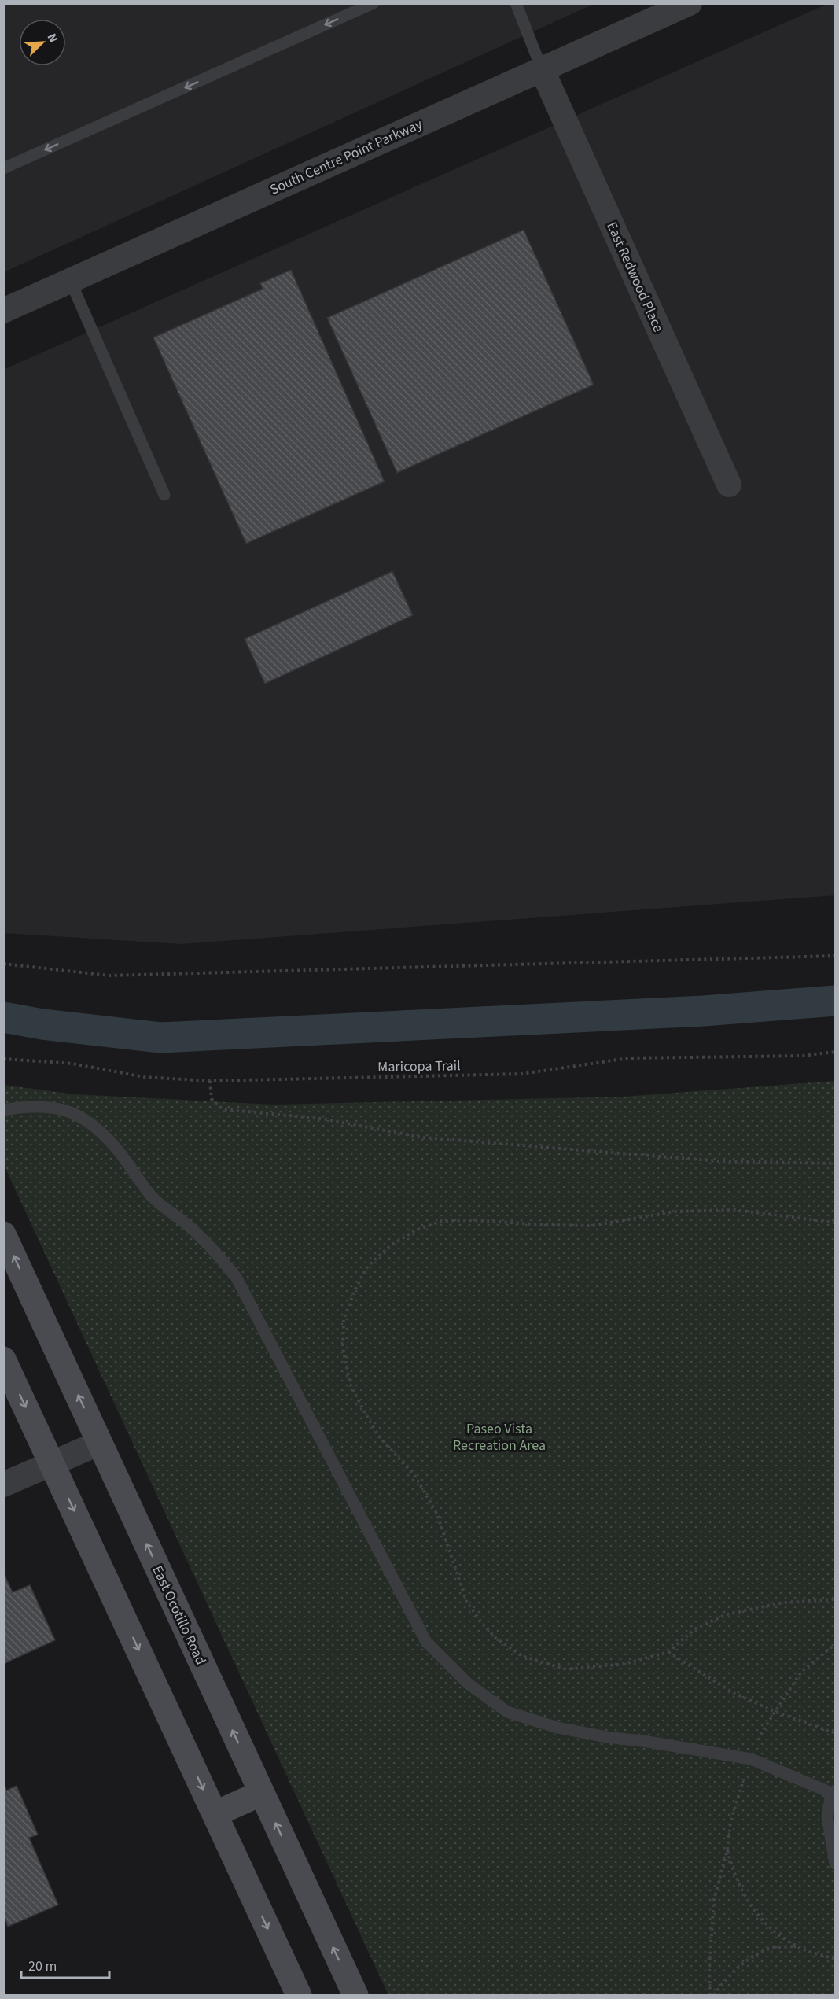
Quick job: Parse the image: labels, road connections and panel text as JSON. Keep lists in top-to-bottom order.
{
  "streets": {
    "main road": ["East Ocotillo Road"],
    "street": ["South Centre Point Parkway", "East Redwood Place"],
    "path": ["Maricopa Trail"]
  },
  "crossings": [
    ["South Centre Point Parkway", "East Redwood Place"]
  ],
  "parks": ["Paseo Vista Recreation Area"],
  "scale_bar": "20 m",
  "north": "top right"
}
